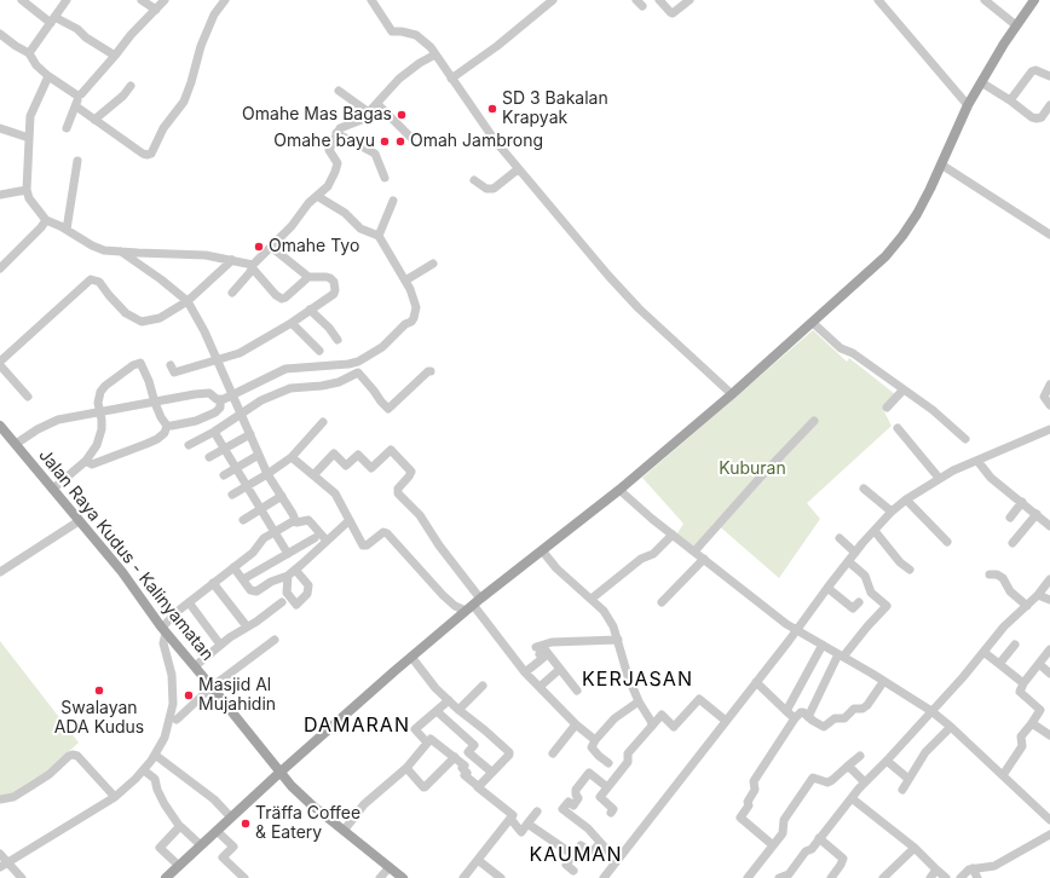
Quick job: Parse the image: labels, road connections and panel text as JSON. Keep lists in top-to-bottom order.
{
  "streets": {
    "main road": ["Jalan Raya Kudus - Kalinyamatan"]
  },
  "districts": ["KERJASAN", "DAMARAN", "KAUMAN"],
  "parks": ["Kuburan"],
  "places": [
    "SD 3 Bakalan Krapyak",
    "Omahe Mas Bagas",
    "Omahe bayu",
    "Omah Jambrong",
    "Omahe Tyo",
    "Swalayan ADA Kudus",
    "Masjid Al Mujahidin",
    "Träffa Coffee & Eatery"
  ]
}
